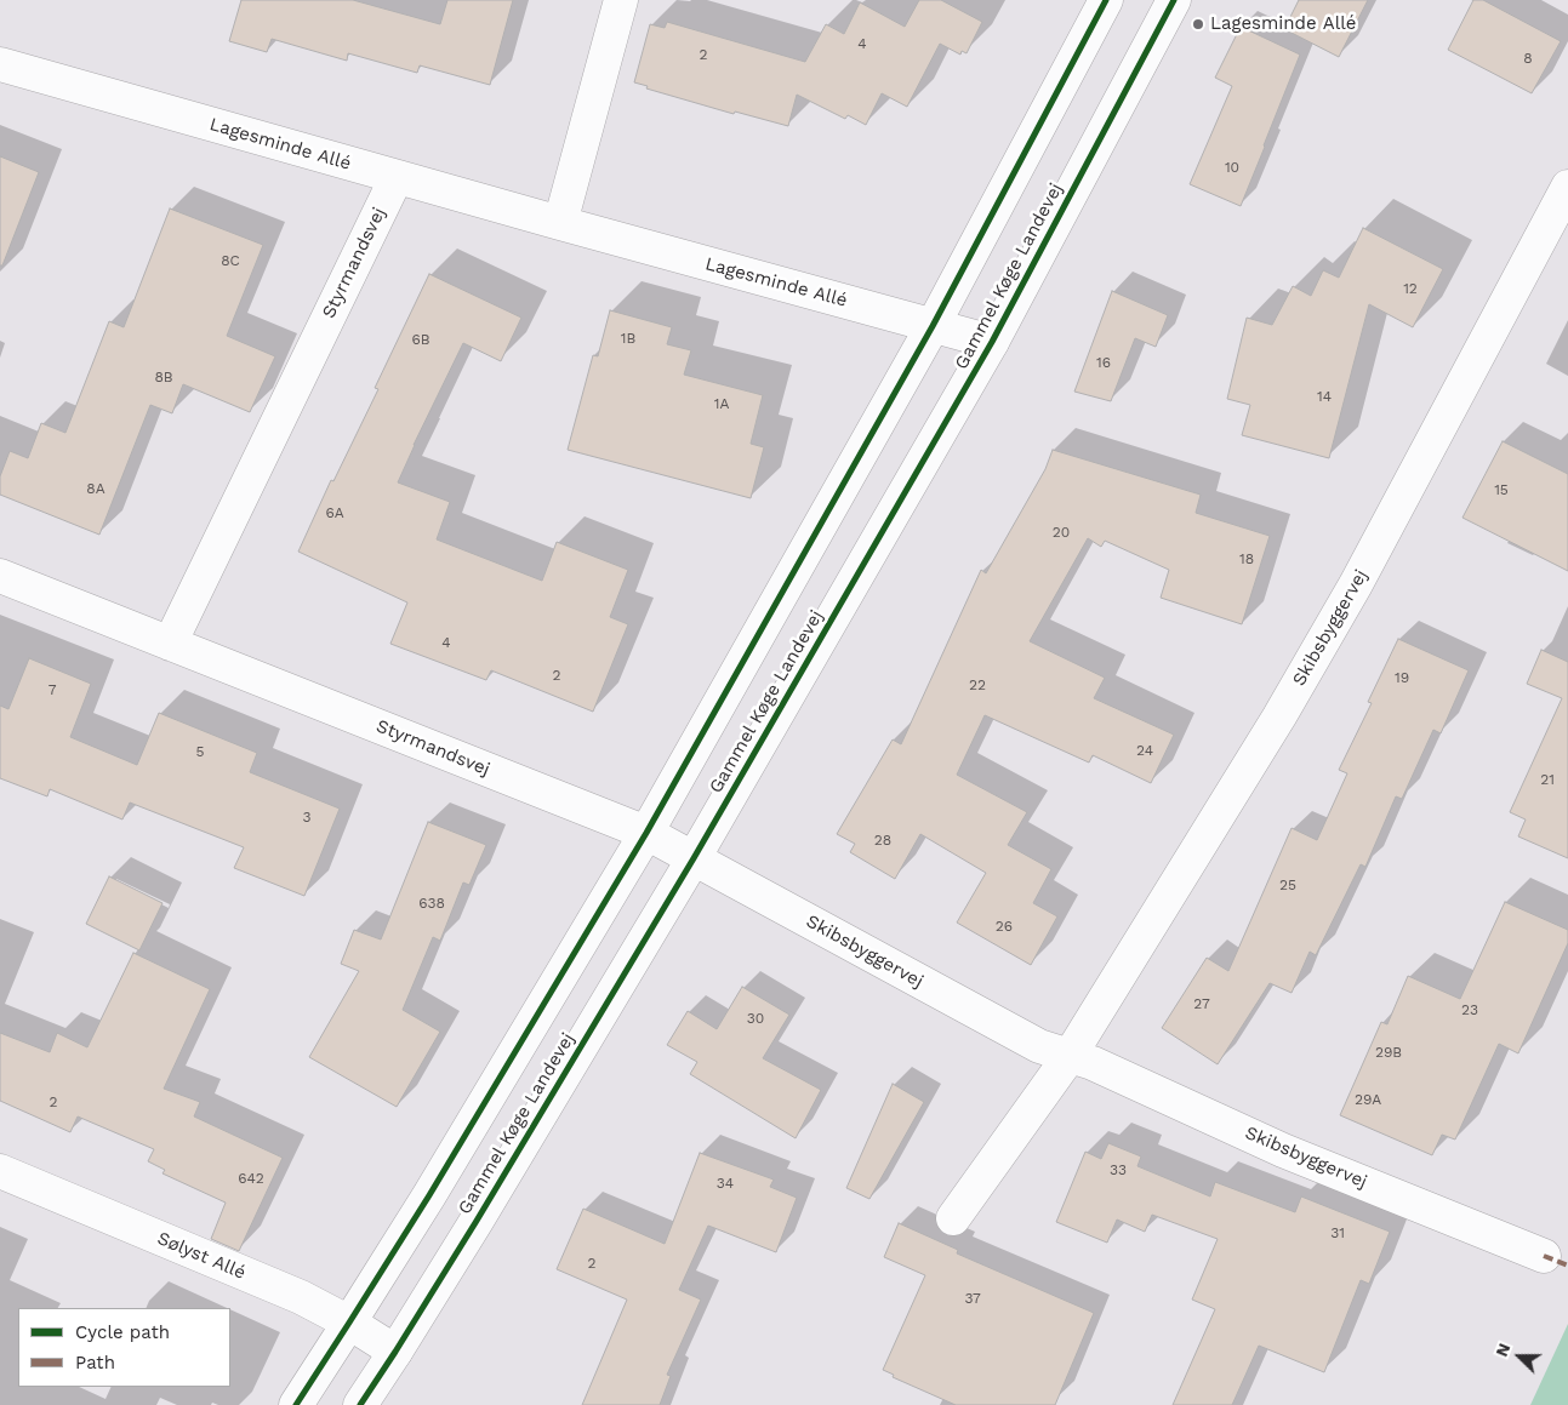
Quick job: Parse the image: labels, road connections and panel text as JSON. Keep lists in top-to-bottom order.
{
  "streets": {
    "street": [
      "Lagesminde Allé",
      "Styrmandsvej",
      "Gammel Køge Landevej",
      "Skibsbyggervej",
      "Sølyst Allé"
    ]
  },
  "crossings": [
    ["Lagesminde Allé", "Styrmandsvej"],
    ["Lagesminde Allé", "Gammel Køge Landevej"],
    ["Styrmandsvej", "Gammel Køge Landevej"],
    ["Styrmandsvej", "Skibsbyggervej"],
    ["Gammel Køge Landevej", "Skibsbyggervej"],
    ["Gammel Køge Landevej", "Sølyst Allé"]
  ],
  "places": ["Lagesminde Allé"],
  "house_numbers": [
    "4",
    "2",
    "8",
    "10",
    "8C",
    "12",
    "1B",
    "6B",
    "16",
    "8B",
    "14",
    "1A",
    "8A",
    "15",
    "6A",
    "20",
    "18",
    "4",
    "2",
    "19",
    "22",
    "7",
    "24",
    "5",
    "21",
    "3",
    "28",
    "25",
    "638",
    "26",
    "27",
    "23",
    "30",
    "29B",
    "29A",
    "2",
    "33",
    "642",
    "34",
    "31",
    "2",
    "37"
  ],
  "legend": ["Cycle path", "Path"],
  "north": "left"
}
